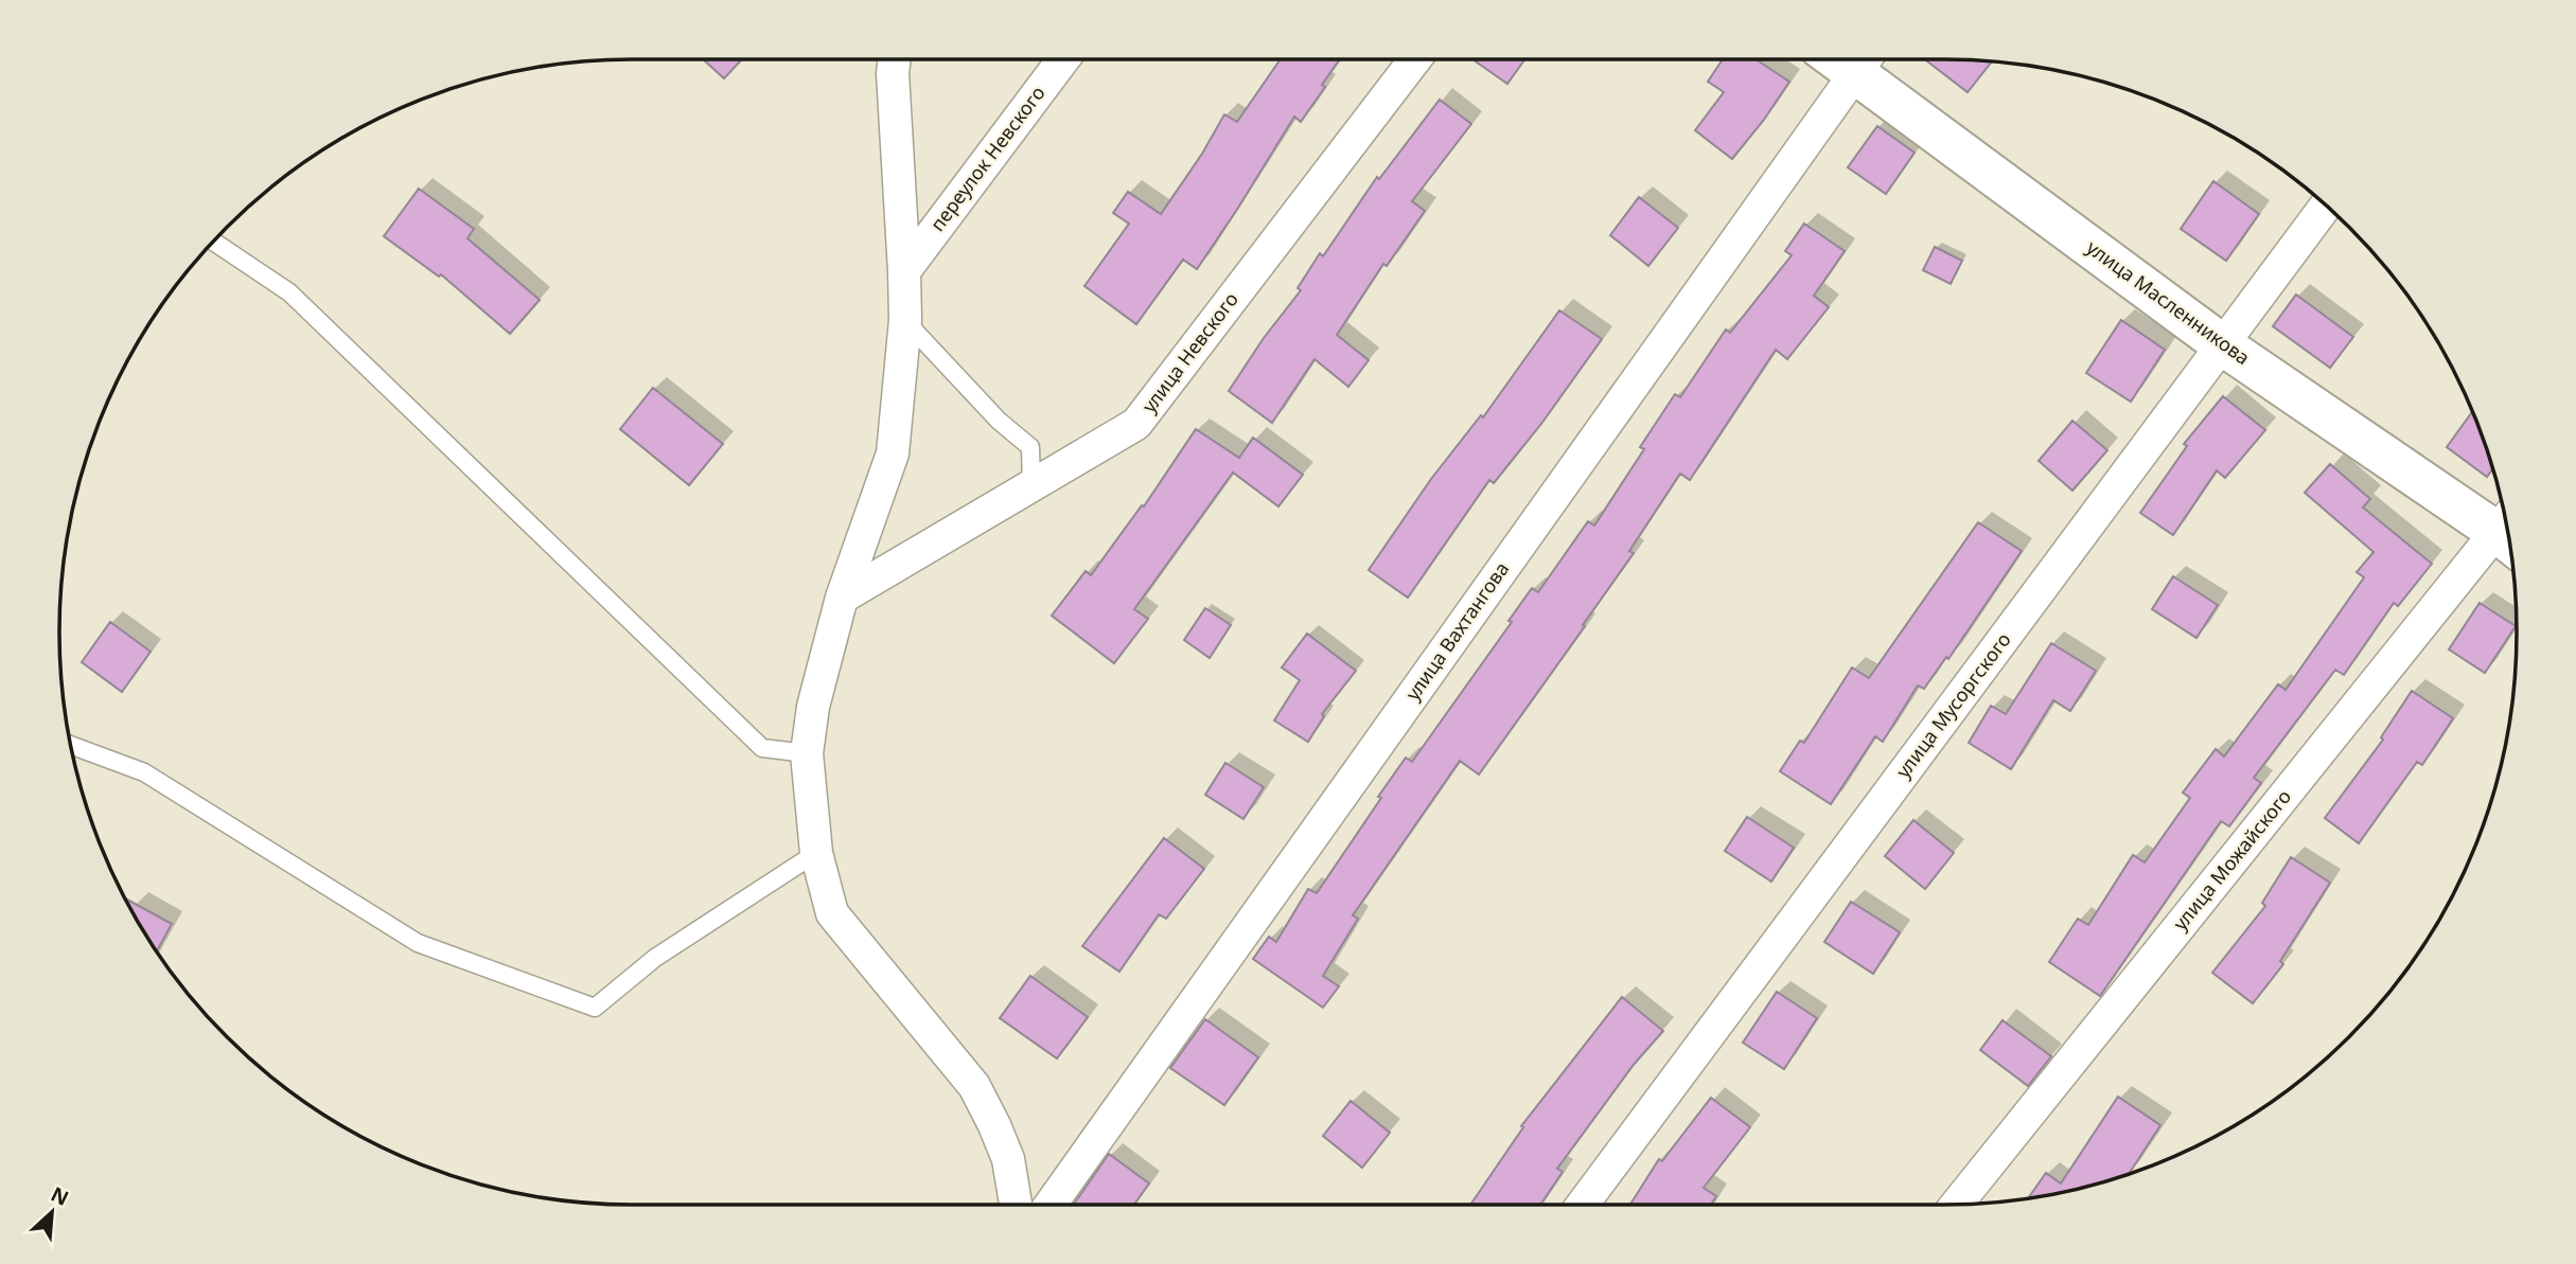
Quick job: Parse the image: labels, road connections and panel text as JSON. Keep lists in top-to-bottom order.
{
  "streets": {
    "street": [
      "переулок Невского",
      "улица Масленникова",
      "улица Невского",
      "улица Вахтангова",
      "улица Мусоргского",
      "улица Можайского"
    ]
  },
  "crossings": [
    ["улица Масленникова", "улица Вахтангова"],
    ["улица Масленникова", "улица Мусоргского"]
  ],
  "north": "top right"
}
